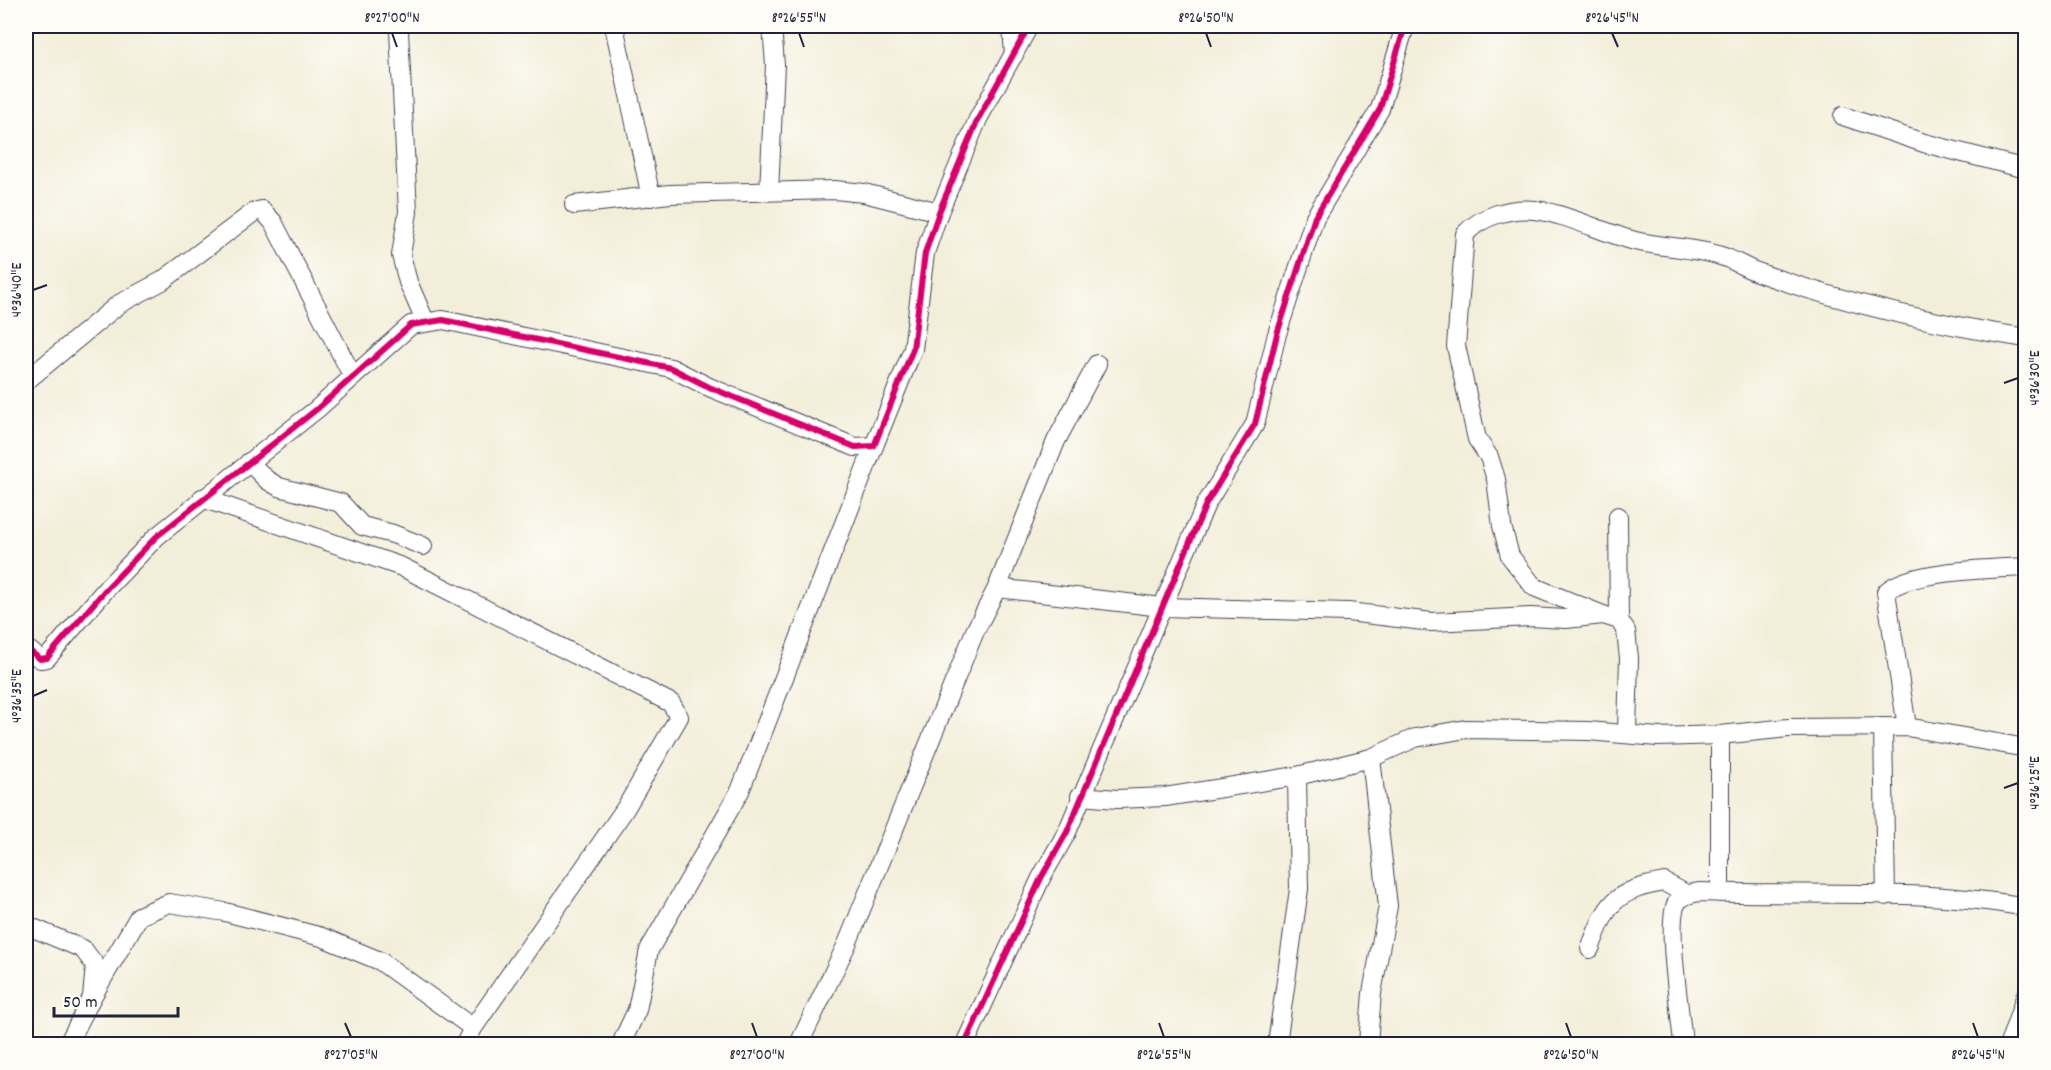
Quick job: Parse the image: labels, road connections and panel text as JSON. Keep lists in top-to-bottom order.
{
  "scale_bar": "50 m",
  "coordinates": [
    "8°27'00\"N",
    "8°26'55\"N",
    "8°26'50\"N",
    "8°26'45\"N",
    "4°36'40\"E",
    "4°36'30\"E",
    "4°36'35\"E",
    "4°36'25\"E",
    "8°27'05\"N"
  ]
}
